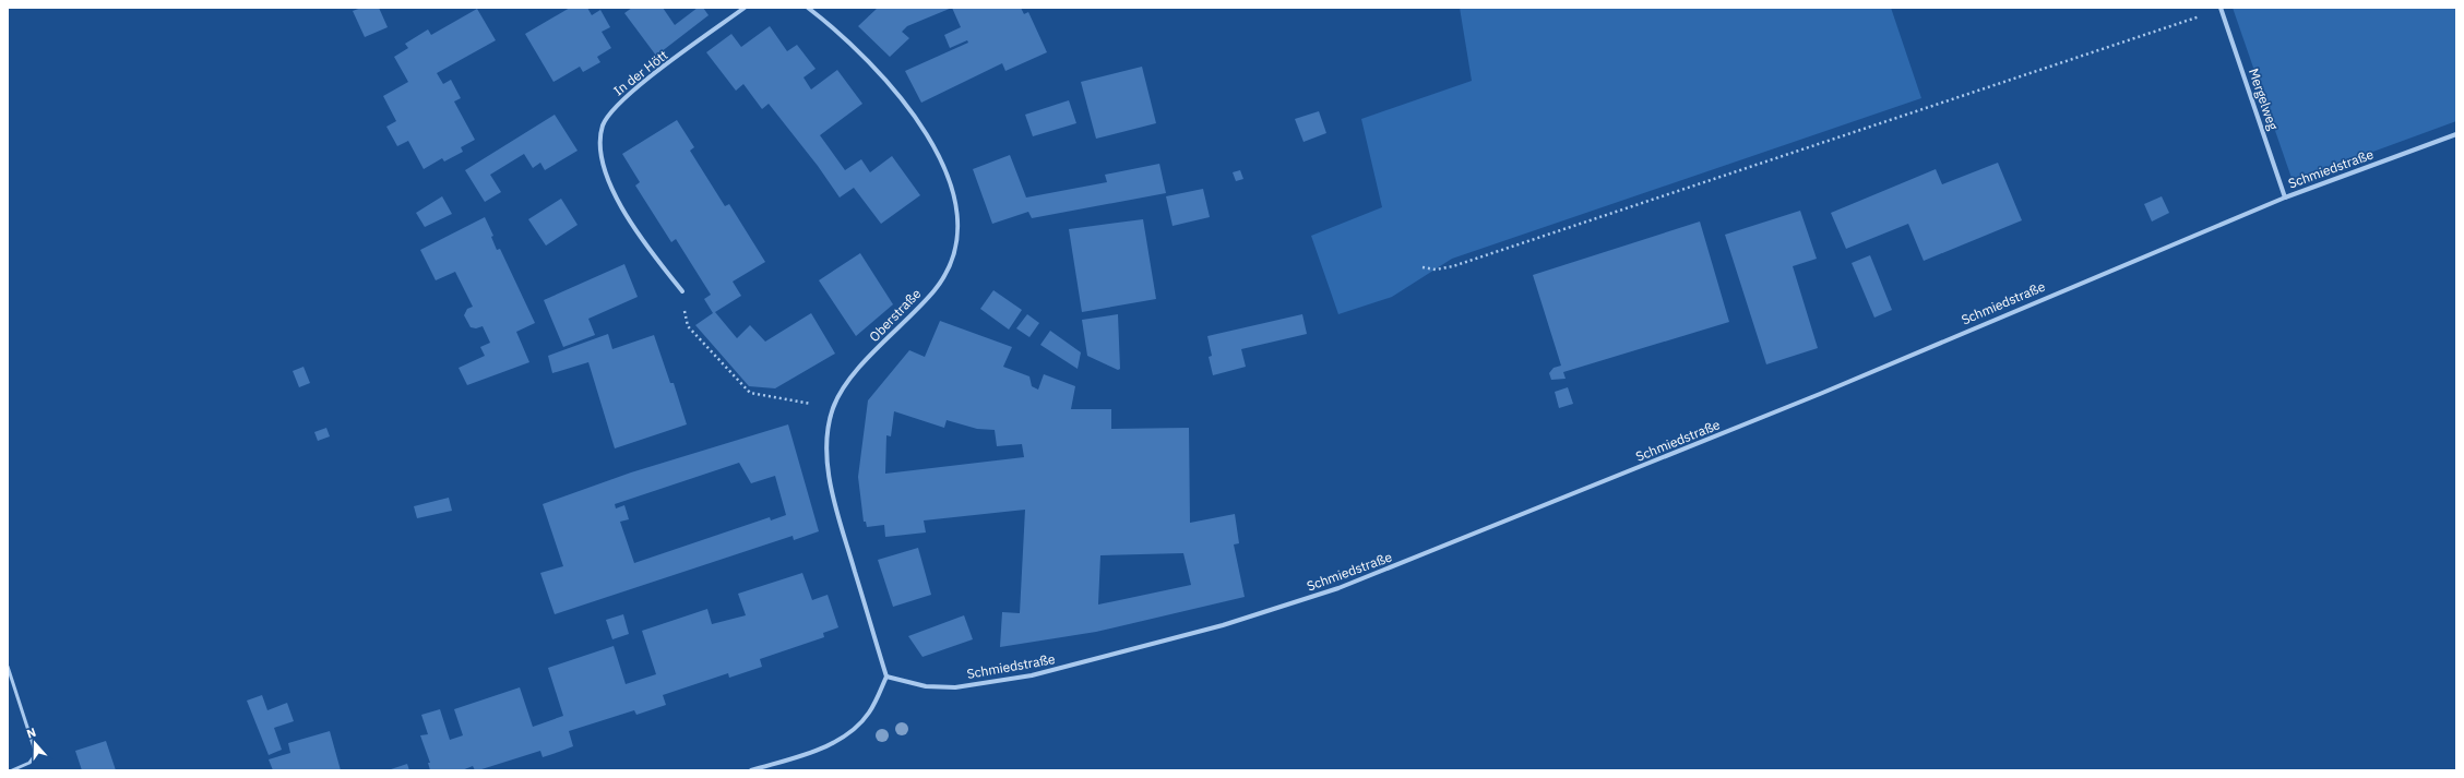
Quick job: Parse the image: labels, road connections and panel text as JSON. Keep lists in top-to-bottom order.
{
  "streets": {
    "street": [
      "In der Hött",
      "Mergelweg",
      "Schmiedstraße",
      "Oberstraße"
    ]
  },
  "crossings": [
    ["Mergelweg", "Schmiedstraße"],
    ["Schmiedstraße", "Oberstraße"]
  ],
  "north": "top"
}
